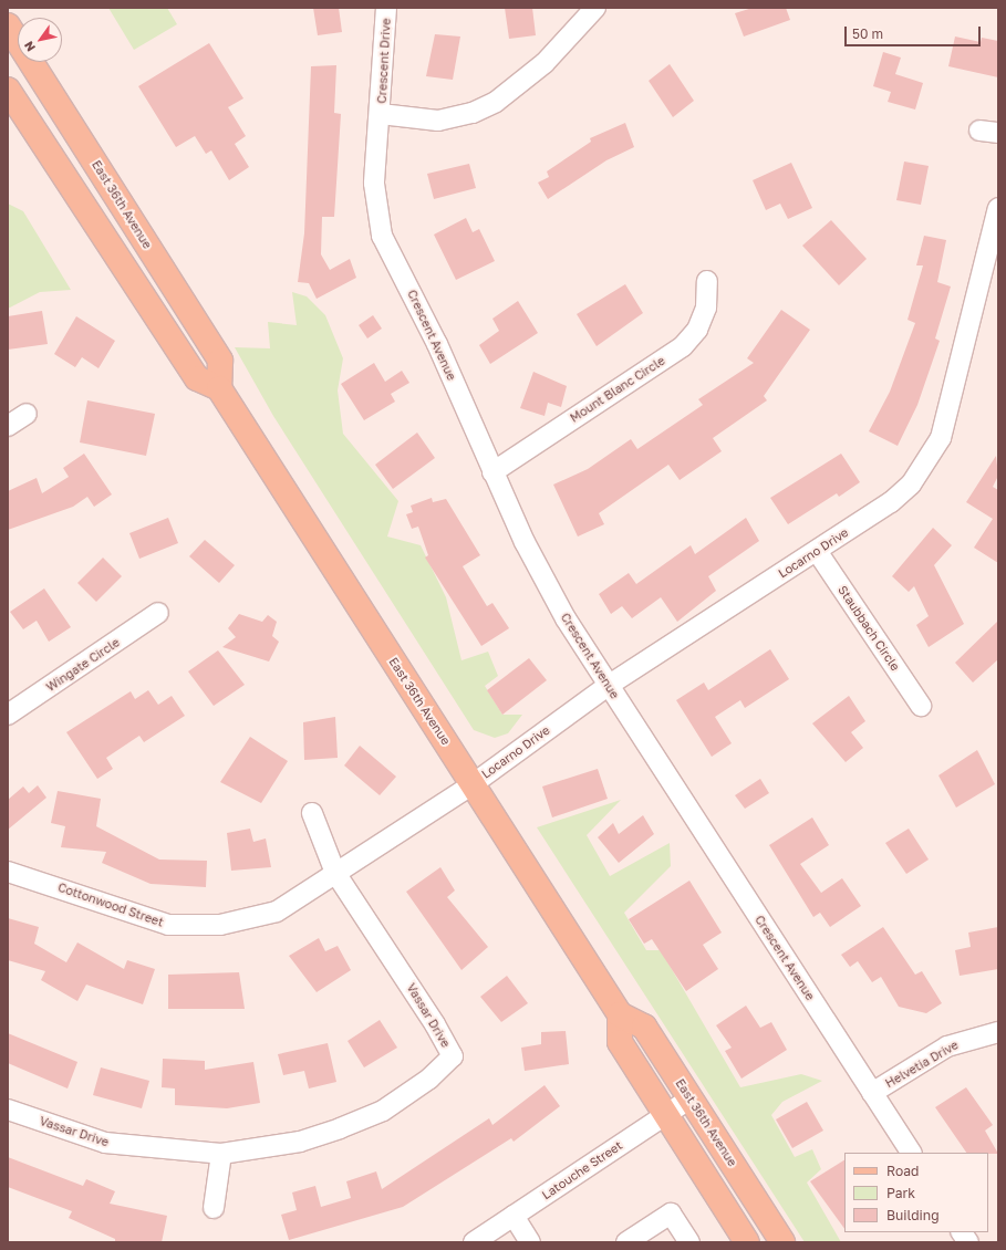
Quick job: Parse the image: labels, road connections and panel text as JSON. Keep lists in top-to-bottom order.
{
  "streets": {
    "main road": ["East 36th Avenue"],
    "street": [
      "Crescent Drive",
      "Crescent Avenue",
      "Mount Blanc Circle",
      "Locarno Drive",
      "Staubbach Circle",
      "Wingate Circle",
      "Cottonwood Street",
      "Vassar Drive",
      "Helvetia Drive",
      "Latouche Street"
    ]
  },
  "crossings": [
    ["Crescent Drive", "Crescent Avenue"],
    ["East 36th Avenue", "Locarno Drive"],
    ["East 36th Avenue", "Cottonwood Street"],
    ["East 36th Avenue", "Latouche Street"],
    ["Crescent Avenue", "Mount Blanc Circle"],
    ["Crescent Avenue", "Locarno Drive"],
    ["Crescent Avenue", "Helvetia Drive"],
    ["Locarno Drive", "Staubbach Circle"],
    ["Locarno Drive", "Cottonwood Street"],
    ["Cottonwood Street", "Vassar Drive"]
  ],
  "legend": ["Road", "Park", "Building"],
  "scale_bar": "50 m",
  "north": "bottom left"
}
